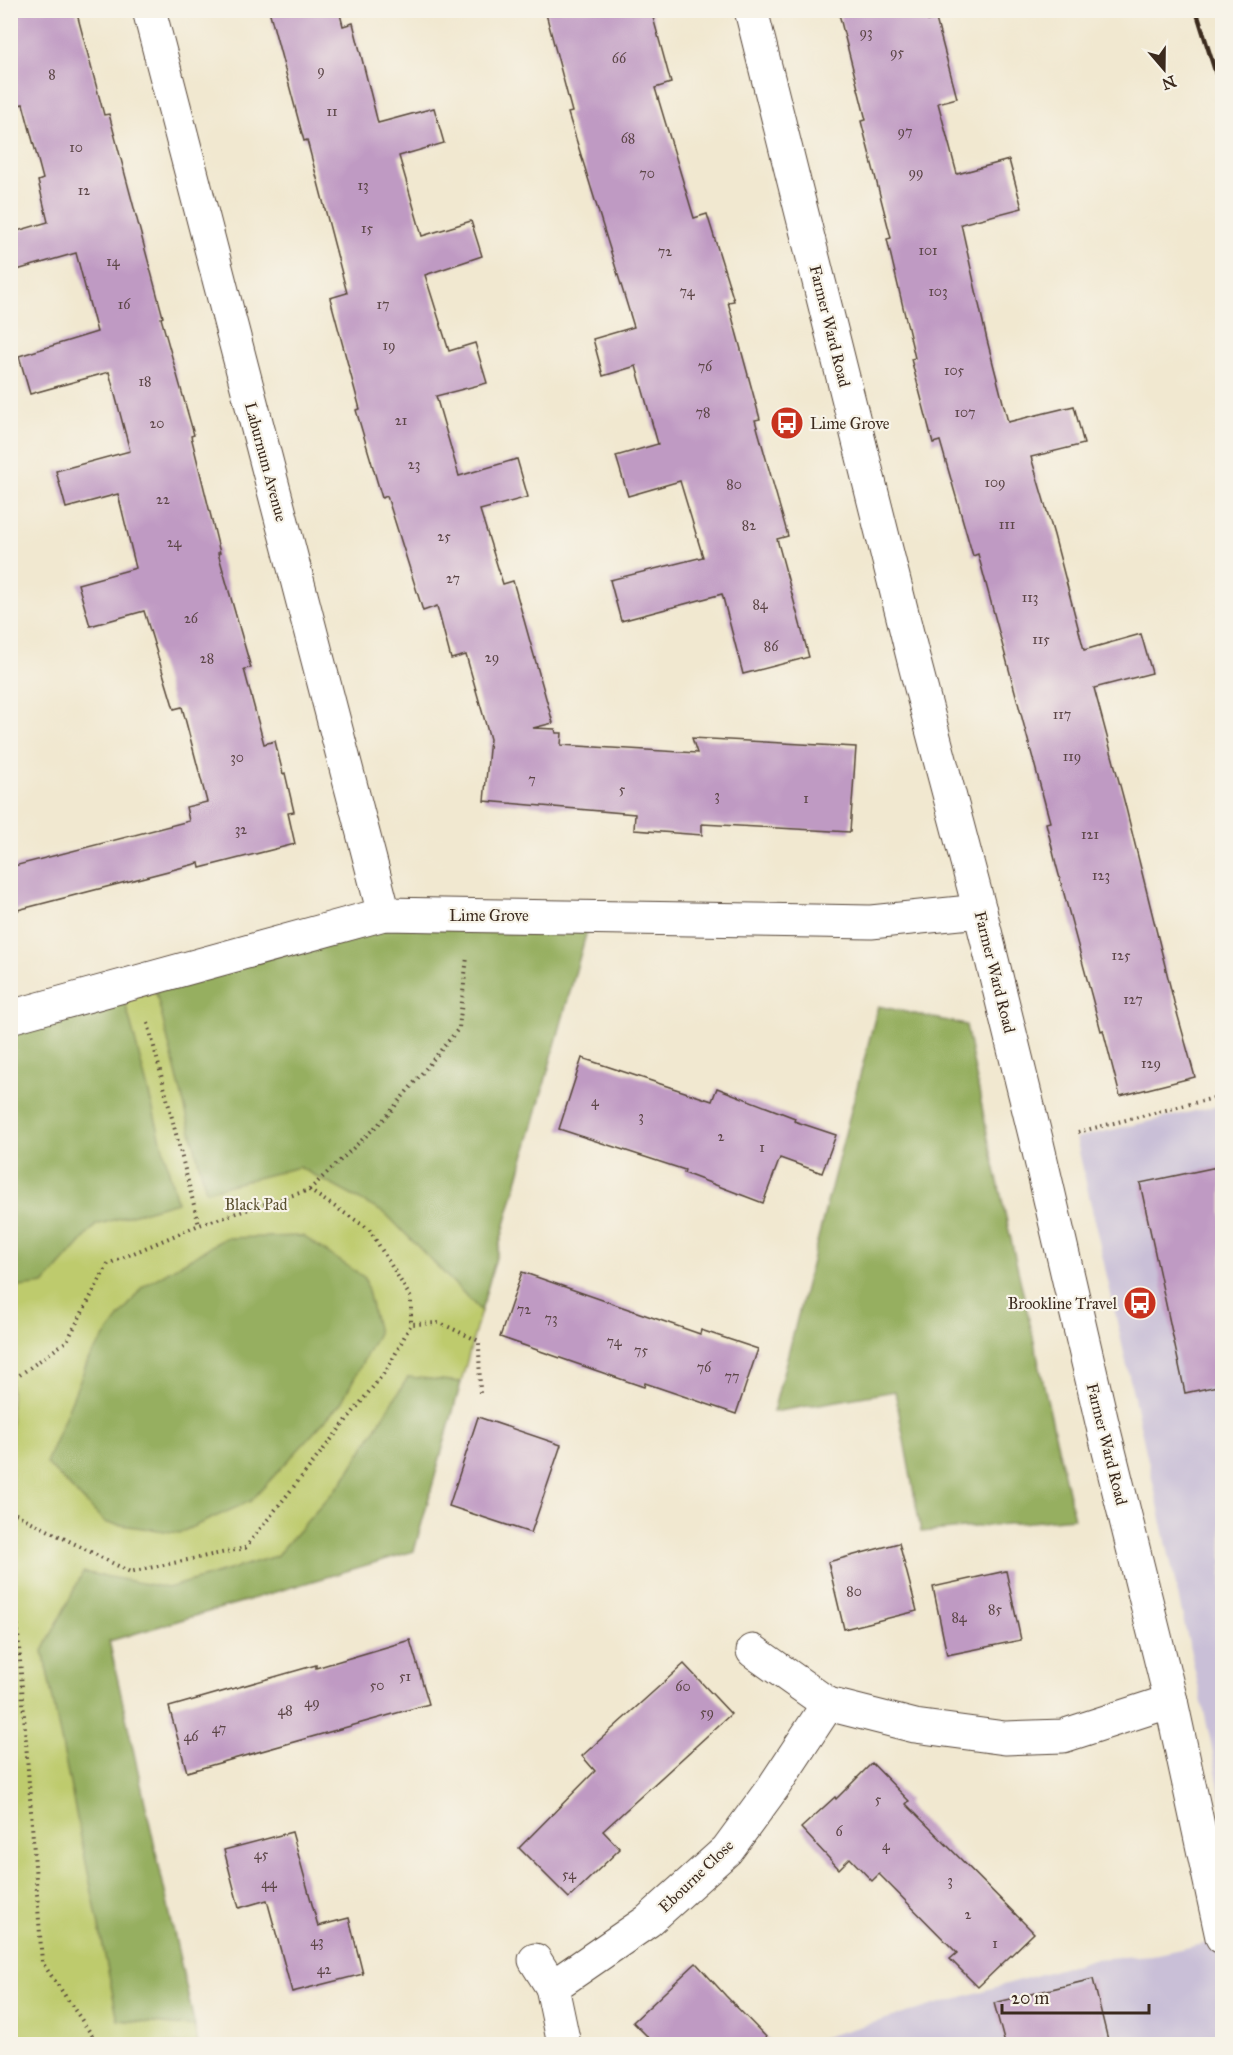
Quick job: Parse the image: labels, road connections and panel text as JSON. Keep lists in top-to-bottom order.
{
  "streets": {
    "street": [
      "Farmer Ward Road",
      "Laburnum Avenue",
      "Lime Grove",
      "Ebourne Close"
    ]
  },
  "crossings": [
    ["Farmer Ward Road", "Lime Grove"],
    ["Laburnum Avenue", "Lime Grove"]
  ],
  "parks": ["Black Pad"],
  "places": {
    "bus stop": ["Lime Grove", "Brookline Travel"]
  },
  "house_numbers": [
    "93",
    "95",
    "66",
    "9",
    "8",
    "11",
    "97",
    "68",
    "10",
    "99",
    "70",
    "13",
    "12",
    "15",
    "101",
    "72",
    "14",
    "74",
    "103",
    "16",
    "17",
    "19",
    "76",
    "105",
    "18",
    "78",
    "107",
    "21",
    "20",
    "23",
    "109",
    "80",
    "22",
    "111",
    "82",
    "25",
    "24",
    "27",
    "113",
    "84",
    "26",
    "115",
    "86",
    "29",
    "28",
    "117",
    "119",
    "30",
    "7",
    "5",
    "3",
    "1",
    "32",
    "121",
    "123",
    "125",
    "127",
    "129",
    "4",
    "3",
    "2",
    "1",
    "72",
    "73",
    "74",
    "75",
    "76",
    "77",
    "80",
    "85",
    "84",
    "51",
    "50",
    "60",
    "49",
    "48",
    "59",
    "47",
    "46",
    "5",
    "6",
    "4",
    "45",
    "54",
    "3",
    "44",
    "2",
    "43",
    "1",
    "42"
  ],
  "scale_bar": "20 m",
  "north": "bottom"
}
